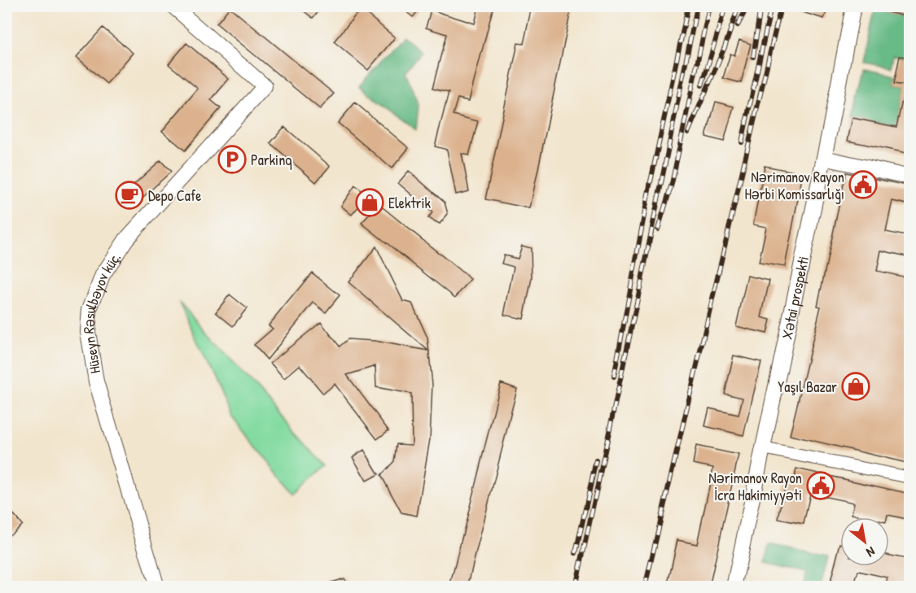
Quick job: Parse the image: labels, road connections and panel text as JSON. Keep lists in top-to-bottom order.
{
  "streets": {
    "street": ["Xətai prospekti", "Hüseyn Rəsulbəyov küç."]
  },
  "places": {
    "parking": ["Parkinq"],
    "public building": ["Nərimanov Rayon Hərbi Komissarlığı", "Nərimanov Rayon İcra Hakimiyyəti"],
    "cafe": ["Depo Cafe"],
    "shop": ["Elektrik", "Yaşıl Bazar"]
  },
  "north": "bottom right"
}
